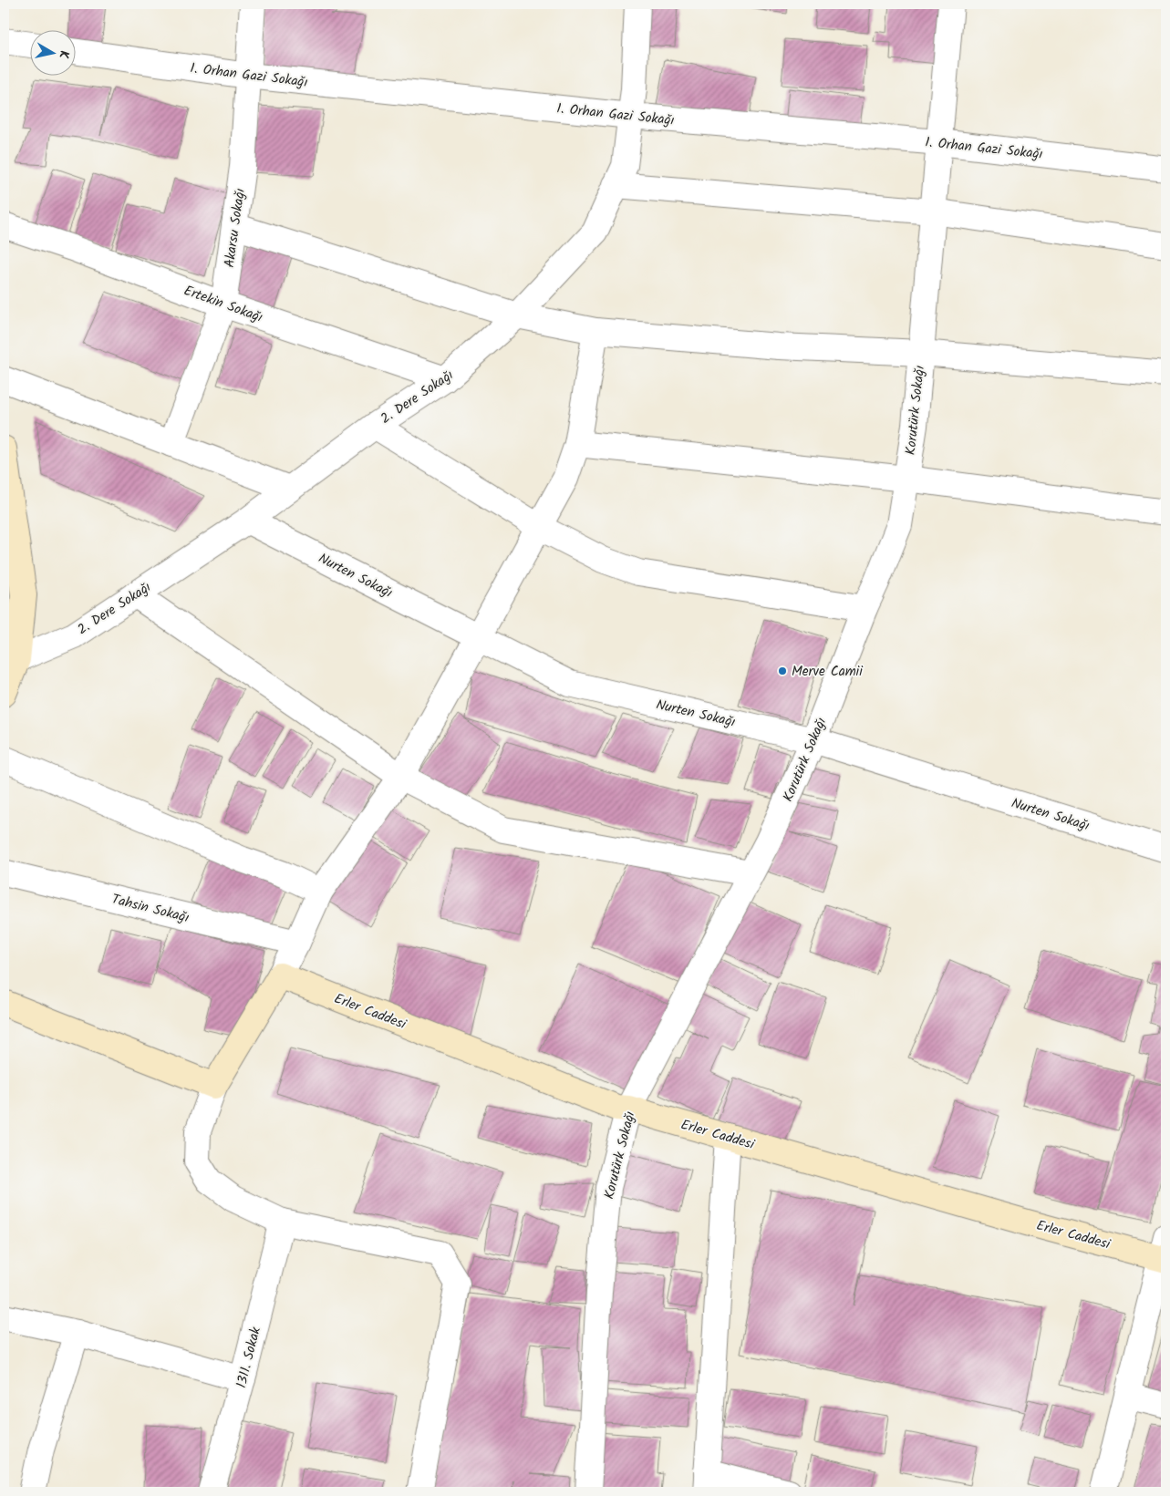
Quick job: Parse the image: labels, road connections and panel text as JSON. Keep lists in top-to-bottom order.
{
  "streets": {
    "street": [
      "1. Orhan Gazi Sokağı",
      "Akarsu Sokağı",
      "Ertekin Sokağı",
      "2. Dere Sokağı",
      "Korutürk Sokağı",
      "Nurten Sokağı",
      "Tahsin Sokağı",
      "Erler Caddesi",
      "1311. Sokak"
    ]
  },
  "crossings": [
    ["1. Orhan Gazi Sokağı", "Akarsu Sokağı"],
    ["1. Orhan Gazi Sokağı", "2. Dere Sokağı"],
    ["1. Orhan Gazi Sokağı", "Korutürk Sokağı"],
    ["Akarsu Sokağı", "Ertekin Sokağı"],
    ["Ertekin Sokağı", "2. Dere Sokağı"],
    ["2. Dere Sokağı", "Nurten Sokağı"],
    ["Korutürk Sokağı", "Nurten Sokağı"],
    ["Korutürk Sokağı", "Erler Caddesi"]
  ],
  "places": ["Merve Camii"],
  "north": "right"
}
